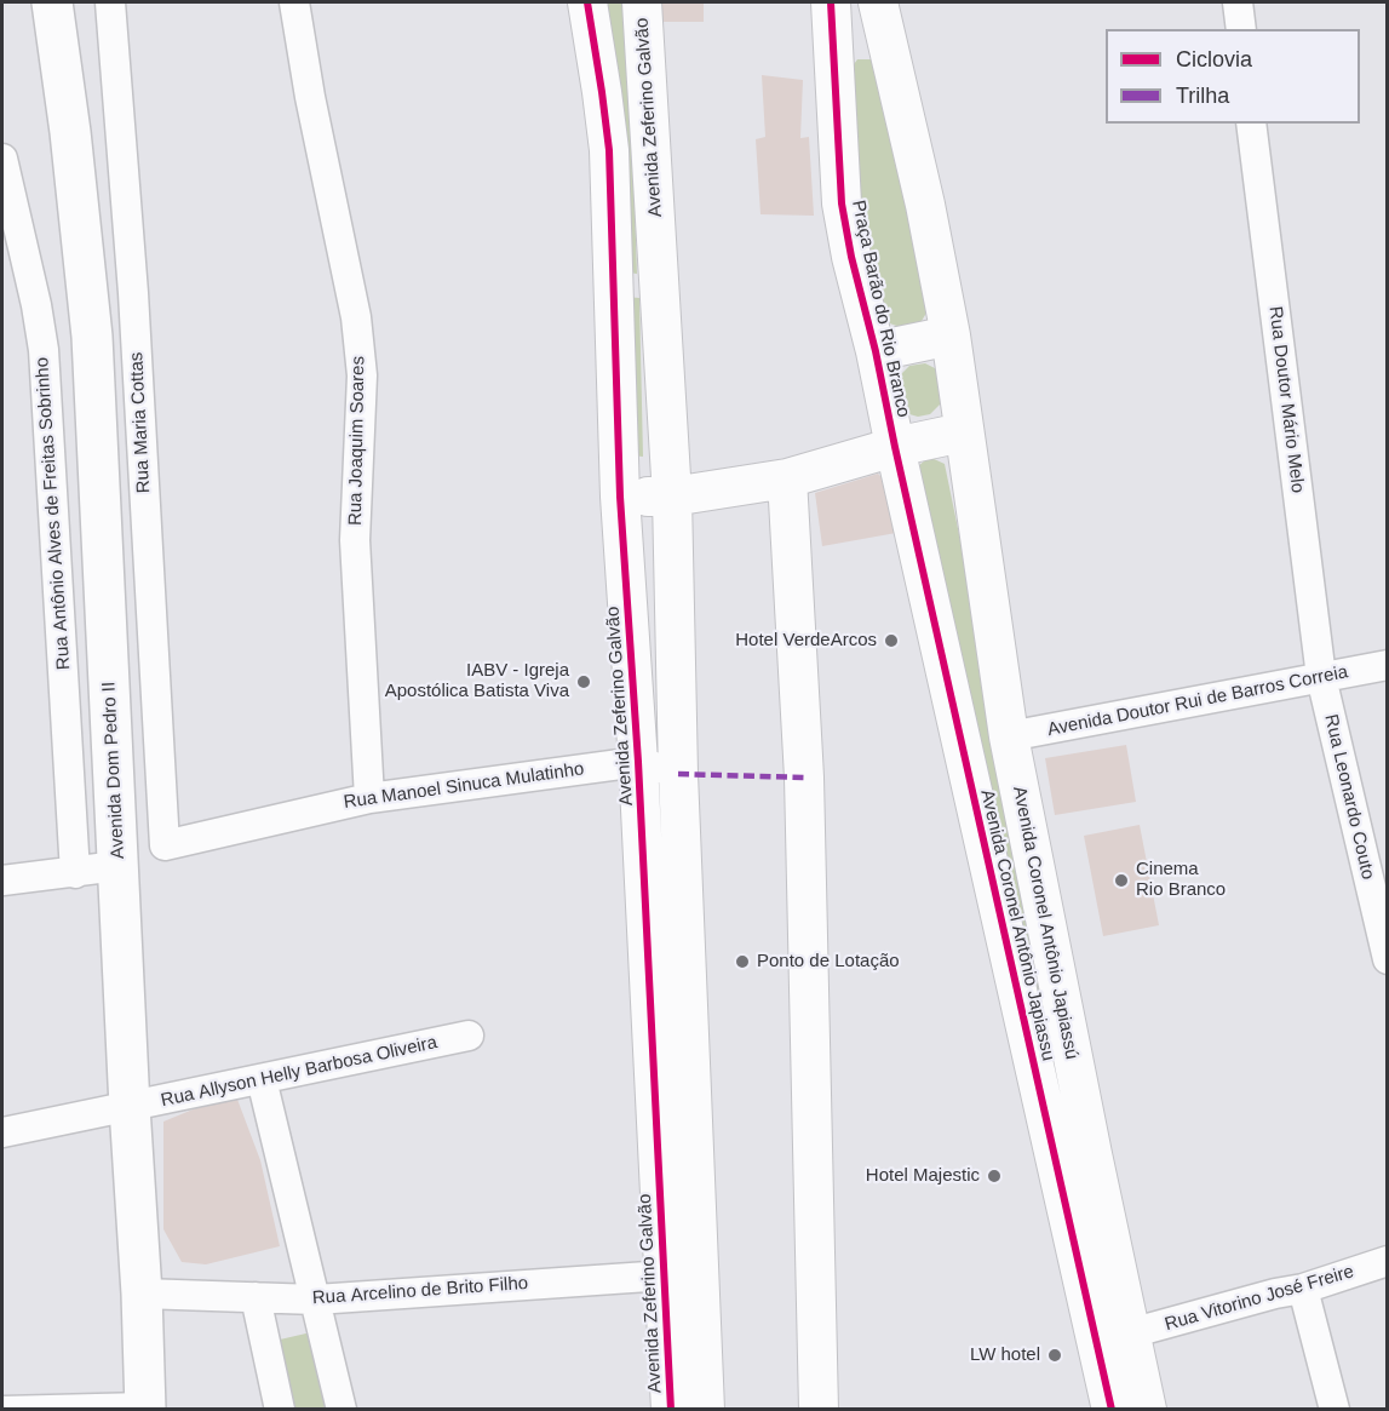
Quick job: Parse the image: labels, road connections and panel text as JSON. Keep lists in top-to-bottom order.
{
  "streets": {
    "main road": ["Avenida Dom Pedro II"],
    "street": [
      "Avenida Zeferino Galvão",
      "Praça Barão do Rio Branco",
      "Rua Doutor Mário Melo",
      "Rua Maria Cottas",
      "Rua Joaquim Soares",
      "Rua Antônio Alves de Freitas Sobrinho",
      "Avenida Doutor Rui de Barros Correia",
      "Rua Manoel Sinuca Mulatinho",
      "Rua Leonardo Couto",
      "Avenida Coronel Antônio Japiassú",
      "Avenida Coronel Antônio Japiassu",
      "Rua Allyson Helly Barbosa Oliveira",
      "Rua Arcelino de Brito Filho",
      "Rua Vitorino José Freire"
    ]
  },
  "crossings": [
    ["Avenida Zeferino Galvão", "Rua Manoel Sinuca Mulatinho"],
    ["Avenida Zeferino Galvão", "Rua Arcelino de Brito Filho"],
    ["Praça Barão do Rio Branco", "Avenida Coronel Antônio Japiassu"],
    ["Rua Doutor Mário Melo", "Avenida Doutor Rui de Barros Correia"],
    ["Rua Doutor Mário Melo", "Rua Leonardo Couto"],
    ["Rua Maria Cottas", "Rua Manoel Sinuca Mulatinho"],
    ["Rua Joaquim Soares", "Rua Manoel Sinuca Mulatinho"],
    ["Avenida Doutor Rui de Barros Correia", "Rua Leonardo Couto"],
    ["Avenida Doutor Rui de Barros Correia", "Avenida Coronel Antônio Japiassú"],
    ["Avenida Dom Pedro II", "Rua Allyson Helly Barbosa Oliveira"],
    ["Avenida Dom Pedro II", "Rua Arcelino de Brito Filho"],
    ["Avenida Coronel Antônio Japiassú", "Rua Vitorino José Freire"]
  ],
  "places": [
    "Hotel VerdeArcos",
    "IABV - Igreja Apostólica Batista Viva",
    "Cinema Rio Branco",
    "Ponto de Lotação",
    "Hotel Majestic",
    "LW hotel"
  ],
  "legend": ["Ciclovia", "Trilha"]
}
